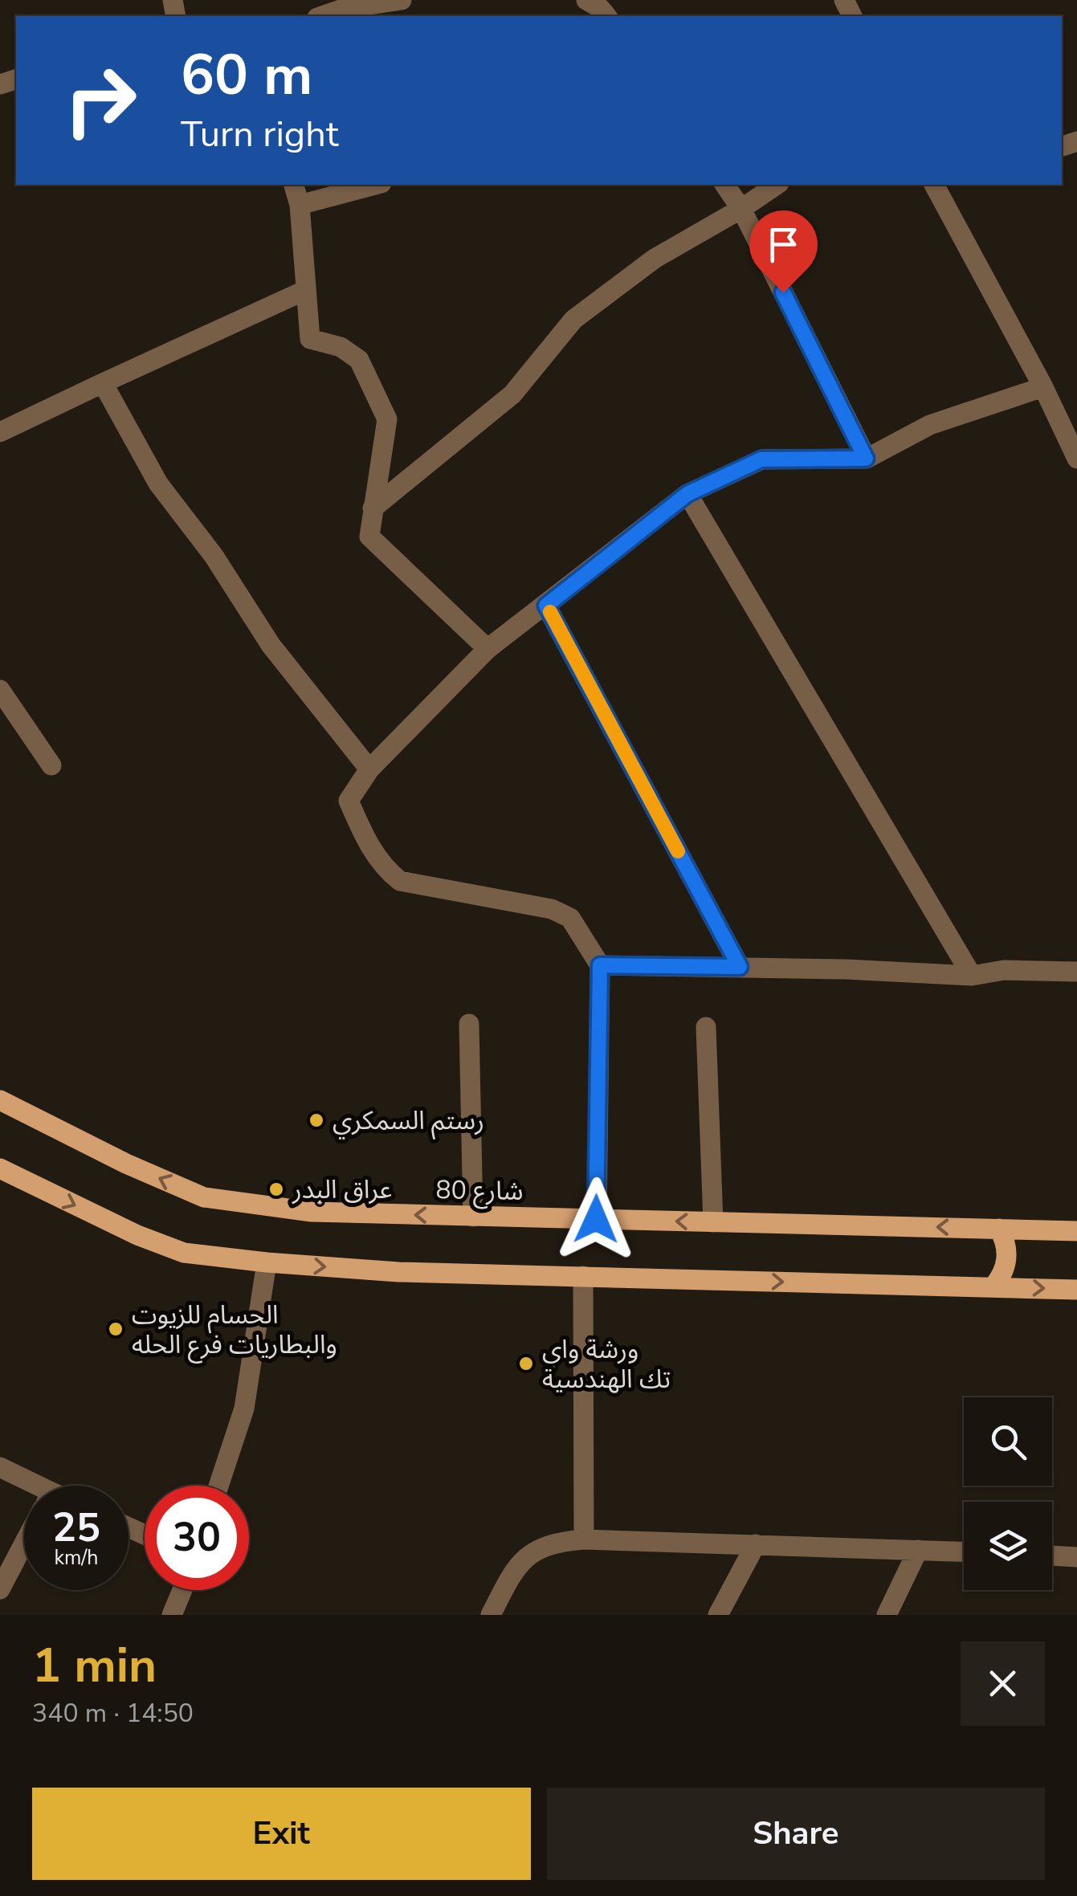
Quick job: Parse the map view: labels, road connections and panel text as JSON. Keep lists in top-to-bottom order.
{
  "streets": {
    "main road": ["شارع 80"]
  },
  "places": [
    "رستم السمكري",
    "عراق البدر",
    "الحسام للزيوت والبطاريات فرع الحله",
    "ورشة واي تك الهندسية"
  ],
  "page": {
    "turn": ["60 m", "Turn right"],
    "speed": "25 km/h",
    "limit": "30",
    "heading": ["1 min", "340 m · 14:50"],
    "buttons": ["Exit", "Share"]
  }
}
